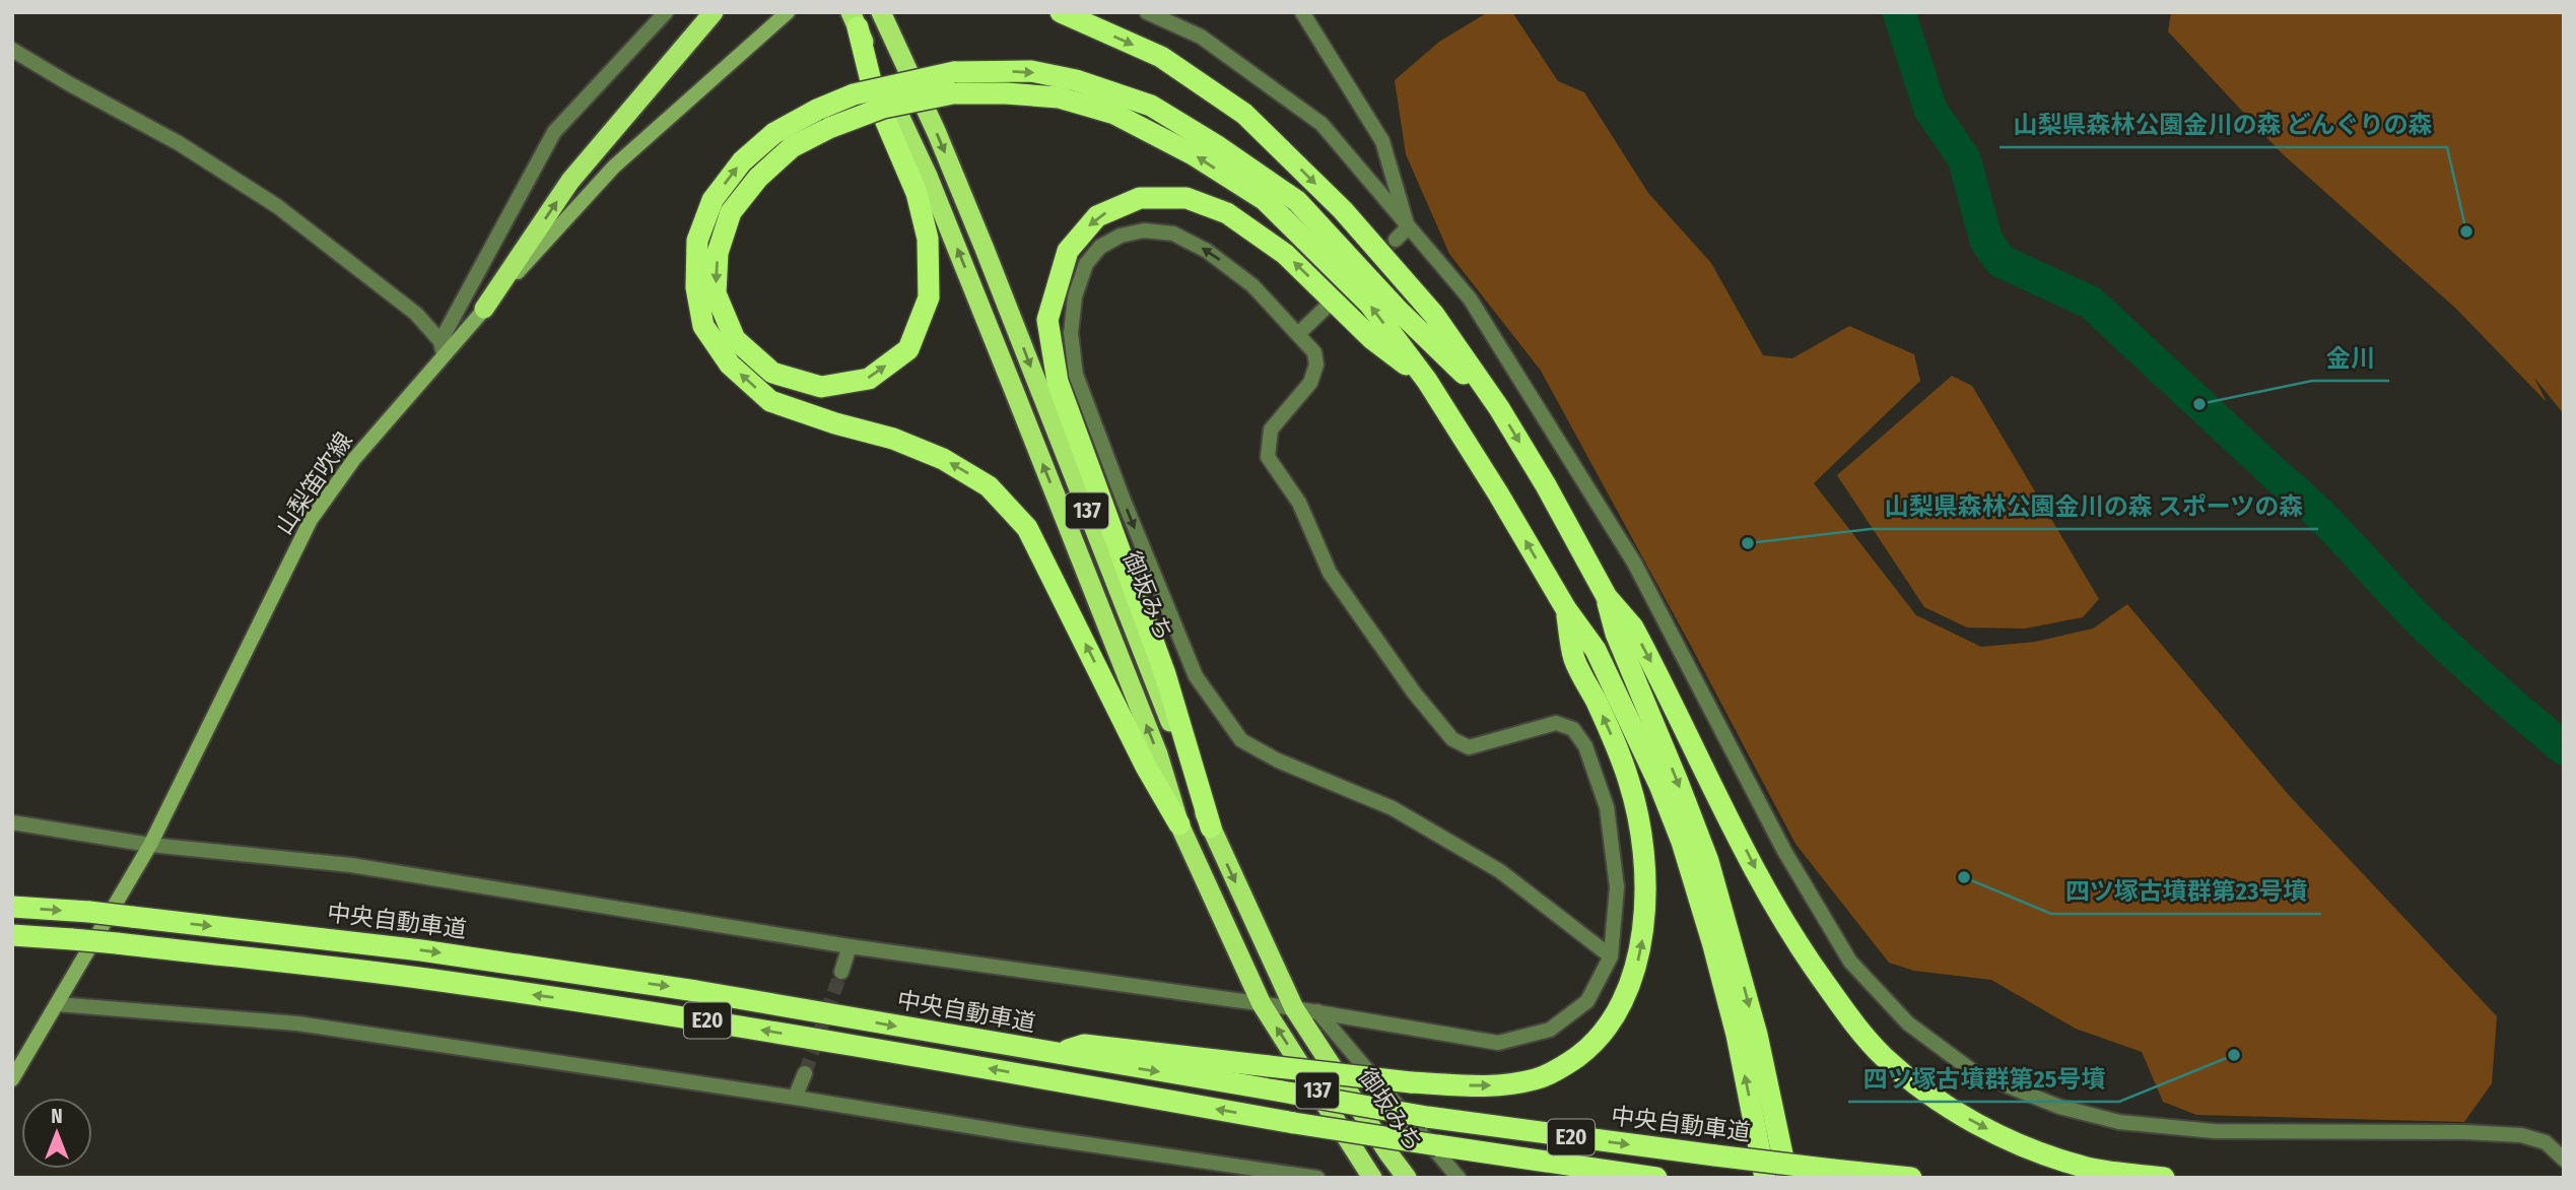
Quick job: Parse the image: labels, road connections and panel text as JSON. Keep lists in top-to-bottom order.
{
  "streets": {
    "highway": [
      "137",
      "御坂みち",
      "中央自動車道",
      "E20"
    ],
    "main road": ["山梨笛吹線"]
  },
  "places": [
    "山梨県森林公園金川の森 どんぐりの森",
    "金川",
    "山梨県森林公園金川の森 スポーツの森",
    "四ツ塚古墳群第23号墳",
    "四ツ塚古墳群第25号墳"
  ],
  "north": "top"
}
